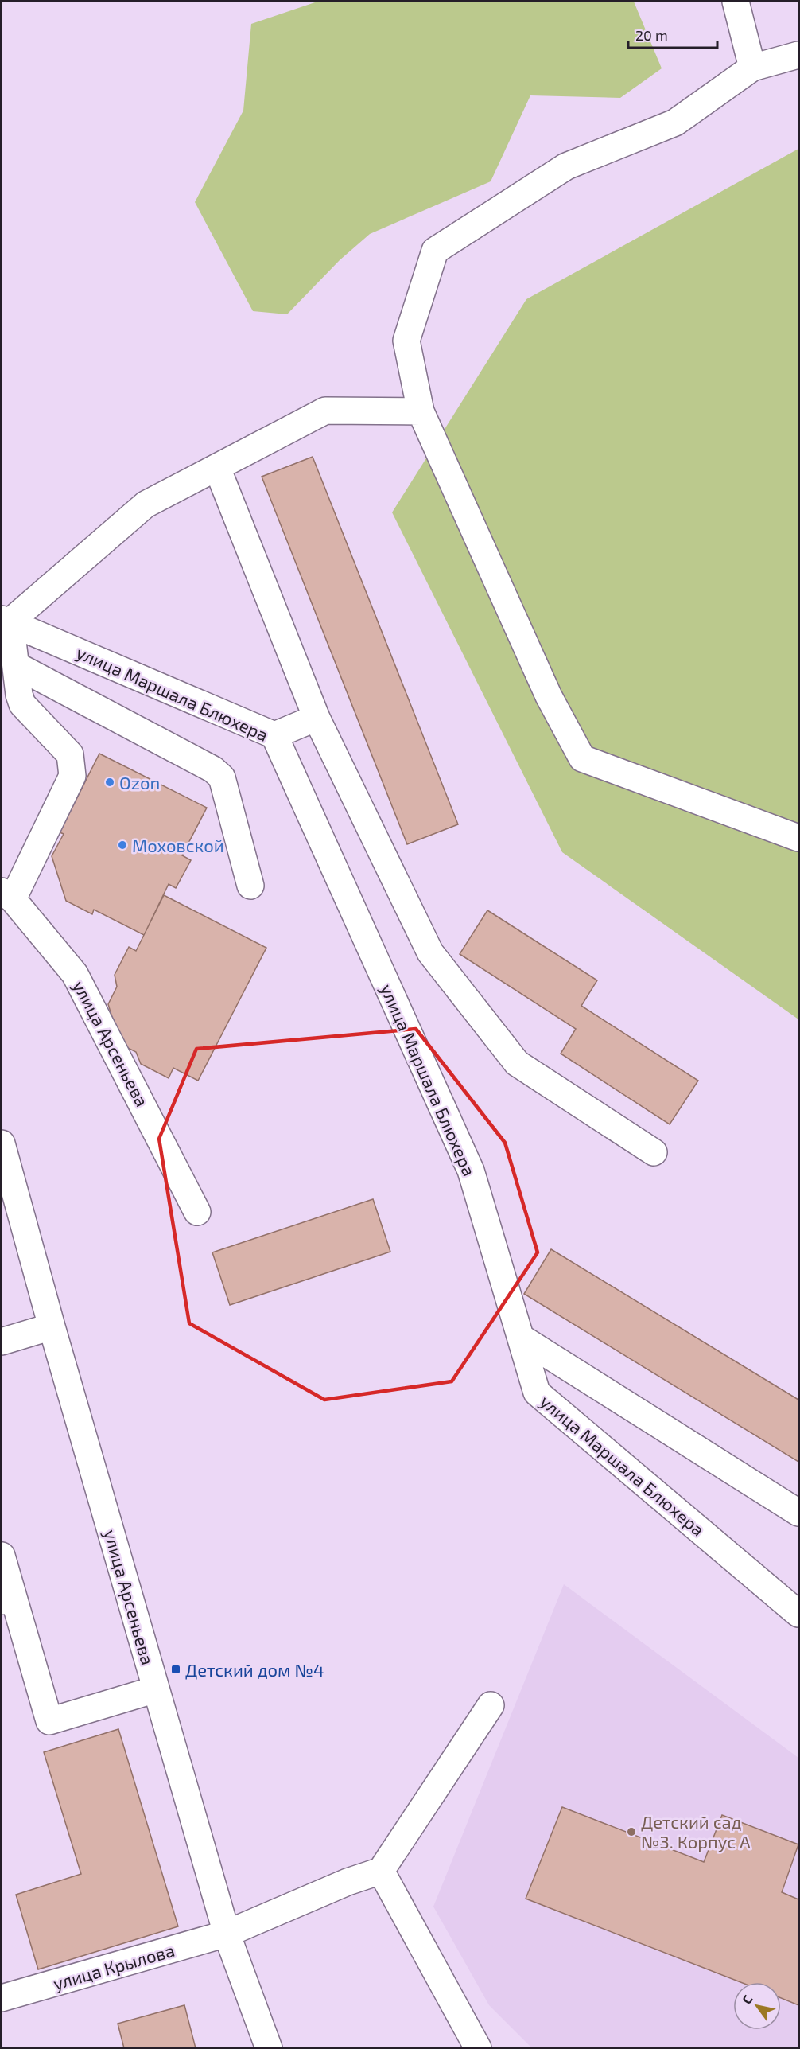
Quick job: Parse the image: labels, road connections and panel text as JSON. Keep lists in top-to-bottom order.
{
  "streets": {
    "street": ["улица Маршала Блюхера", "улица Арсеньева", "улица Крылова"]
  },
  "crossings": [
    ["улица Арсеньева", "улица Крылова"]
  ],
  "places": {
    "other": ["Ozon", "Моховской", "Детский сад №3. Корпус А"],
    "transit": ["Детский дом №4"]
  },
  "scale_bar": "20 m",
  "north": "top left"
}
